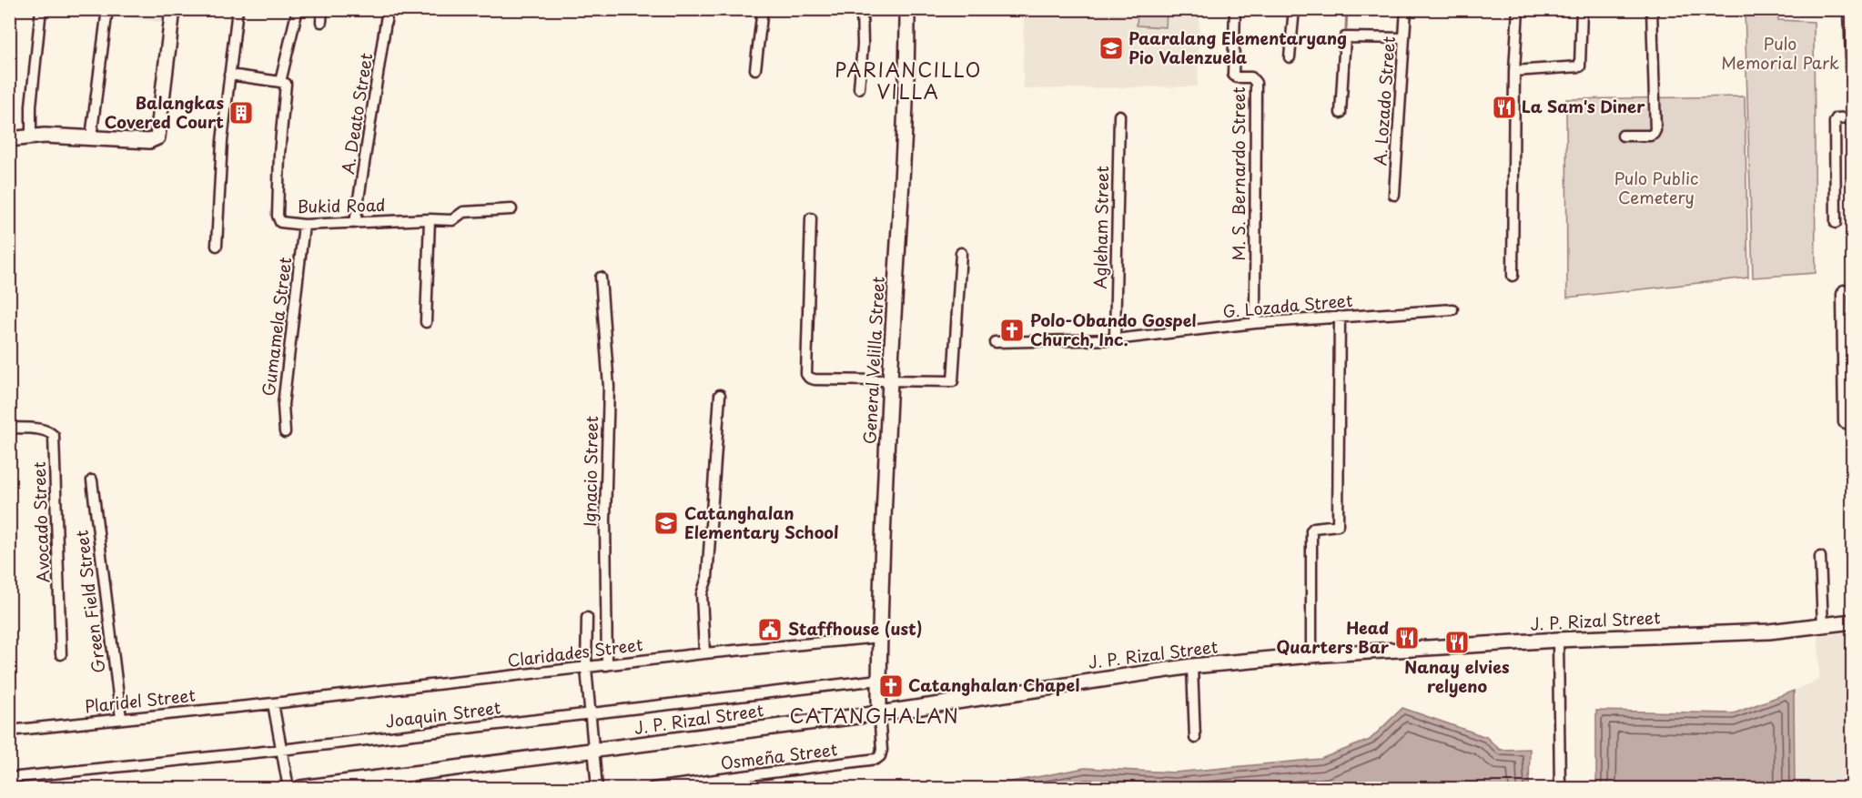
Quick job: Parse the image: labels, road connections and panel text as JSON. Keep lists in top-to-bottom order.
{
  "streets": {
    "main road": ["General Velilla Street", "J. P. Rizal Street"],
    "street": [
      "A. Lozado Street",
      "A. Deato Street",
      "M. S. Bernardo Street",
      "Bukid Road",
      "Agleham Street",
      "G. Lozada Street",
      "Gumamela Street",
      "Ignacio Street",
      "Avocado Street",
      "Green Field Street",
      "Claridades Street",
      "Plaridel Street",
      "Joaquin Street",
      "Osmeña Street"
    ]
  },
  "crossings": [
    ["A. Deato Street", "Bukid Road"],
    ["M. S. Bernardo Street", "G. Lozada Street"],
    ["Bukid Road", "Gumamela Street"],
    ["Agleham Street", "G. Lozada Street"],
    ["General Velilla Street", "J. P. Rizal Street"],
    ["General Velilla Street", "Claridades Street"],
    ["General Velilla Street", "Joaquin Street"],
    ["General Velilla Street", "Osmeña Street"],
    ["Ignacio Street", "Claridades Street"],
    ["Green Field Street", "Plaridel Street"],
    ["J. P. Rizal Street", "Osmeña Street"],
    ["Claridades Street", "Plaridel Street"]
  ],
  "districts": ["PARIANCILLO VILLA", "CATANGHALAN"],
  "parks": ["Pulo Memorial Park", "Pulo Public Cemetery"],
  "places": {
    "school or university": ["Paaralang Elementaryang Pio Valenzuela", "Catanghalan Elementary School"],
    "restaurant": ["La Sam's Diner", "Head Quarters Bar", "Nanay elvies relyeno"],
    "building": ["Balangkas Covered Court"],
    "church": ["Polo-Obando Gospel Church, Inc.", "Catanghalan Chapel"],
    "public building": ["Staffhouse (ust)"]
  }
}
